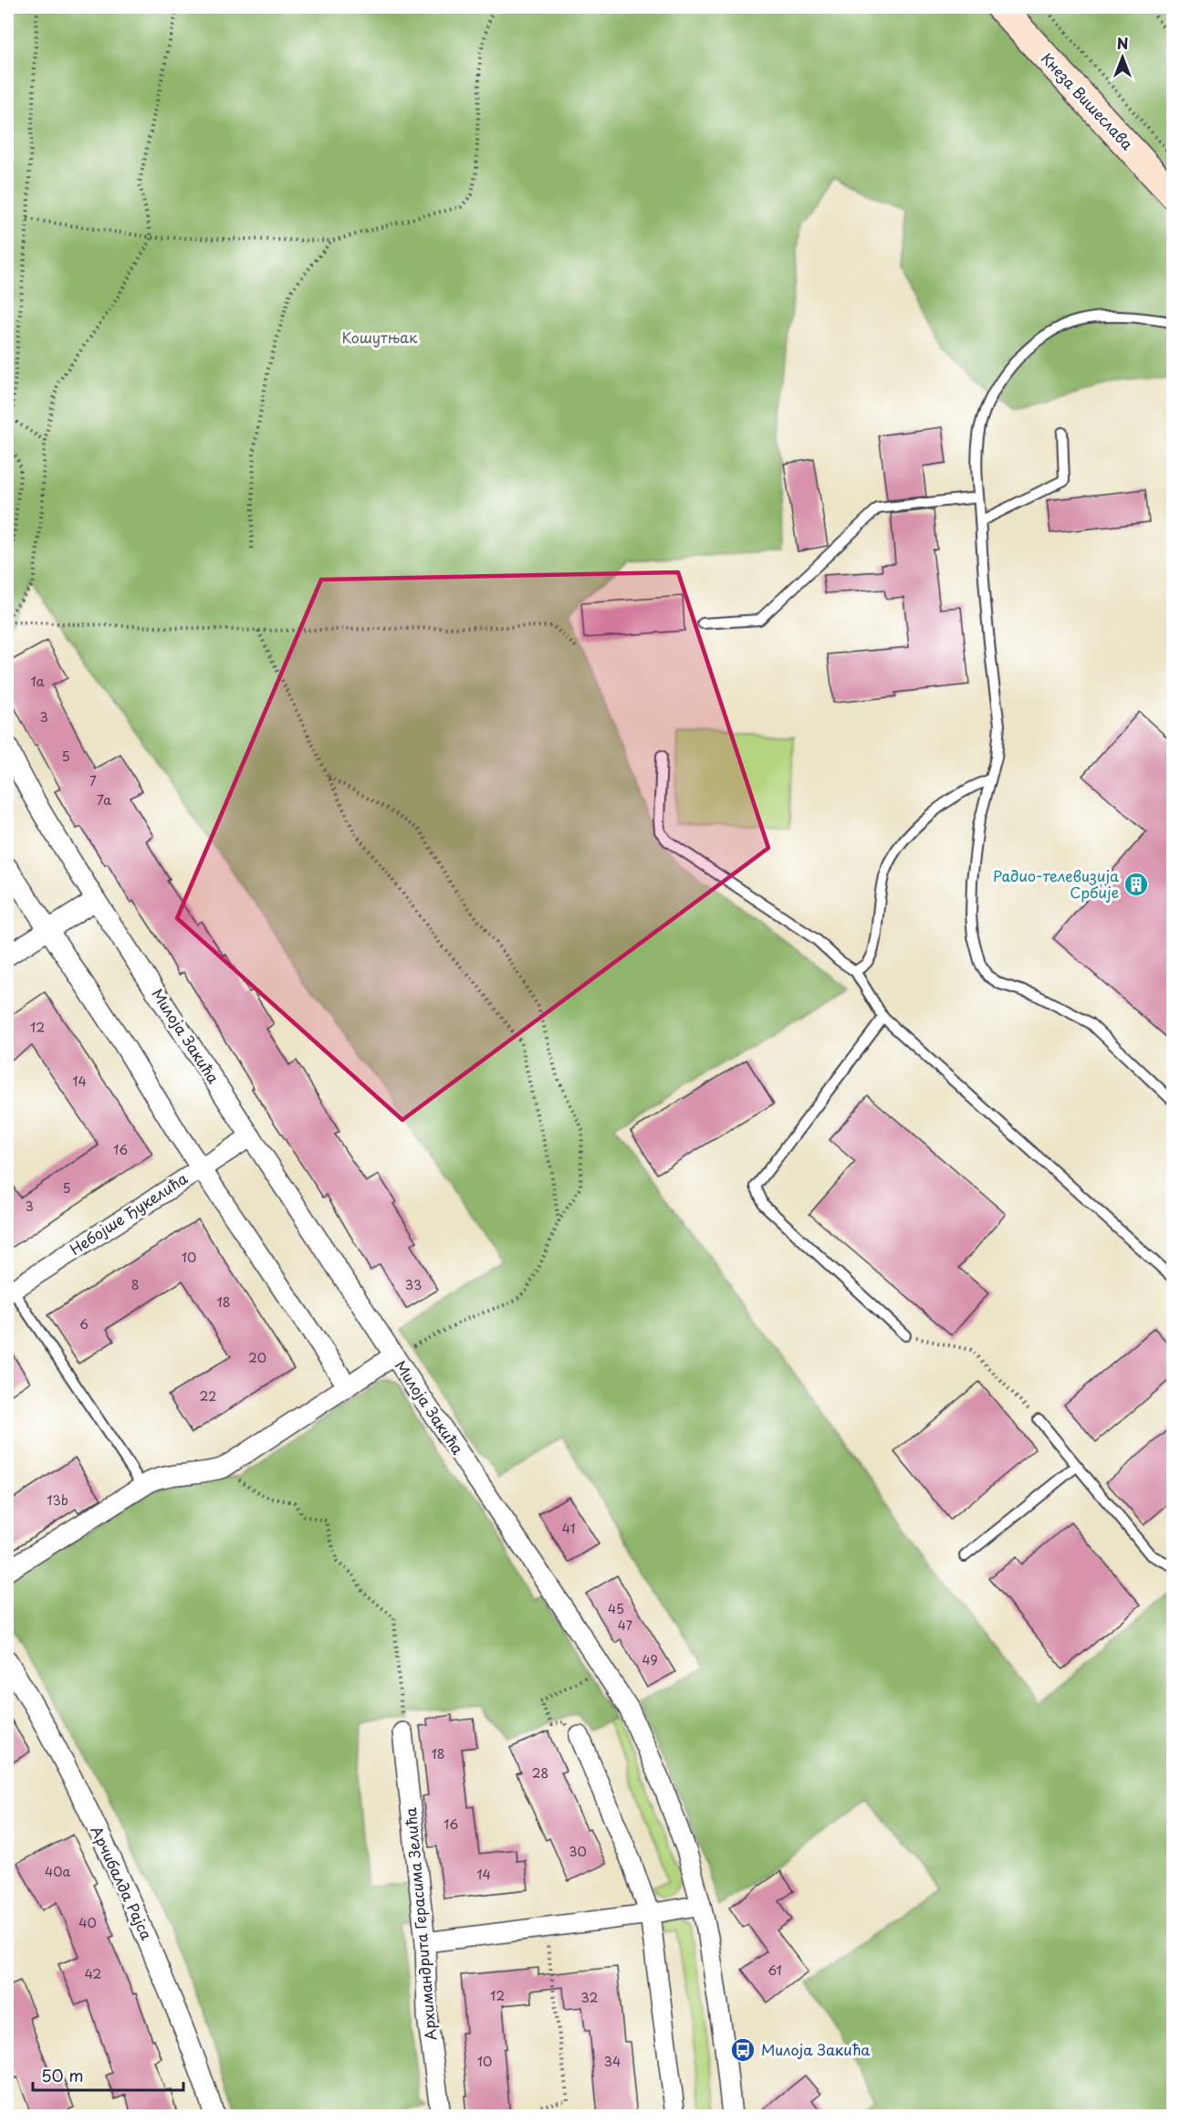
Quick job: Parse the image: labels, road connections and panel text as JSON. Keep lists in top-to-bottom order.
{
  "streets": {
    "main road": ["Кнеза Вишеслава"],
    "street": [
      "Милоја Закића",
      "Небојше Ђукелића",
      "Арчибалда Рајса",
      "Архимандрита Герасима Зелића"
    ]
  },
  "crossings": [
    ["Милоја Закића", "Небојше Ђукелића"]
  ],
  "parks": ["Кошутњак"],
  "places": {
    "building": ["Радио-телевизија Србије"],
    "bus stop": ["Милоја Закића"]
  },
  "house_numbers": [
    "1a",
    "3",
    "5",
    "7",
    "7a",
    "12",
    "14",
    "16",
    "5",
    "3",
    "10",
    "8",
    "33",
    "18",
    "6",
    "20",
    "22",
    "13b",
    "41",
    "45",
    "47",
    "49",
    "18",
    "28",
    "16",
    "30",
    "40a",
    "14",
    "40",
    "61",
    "42",
    "12",
    "32",
    "10",
    "34"
  ],
  "scale_bar": "50 m",
  "north": "top"
}
